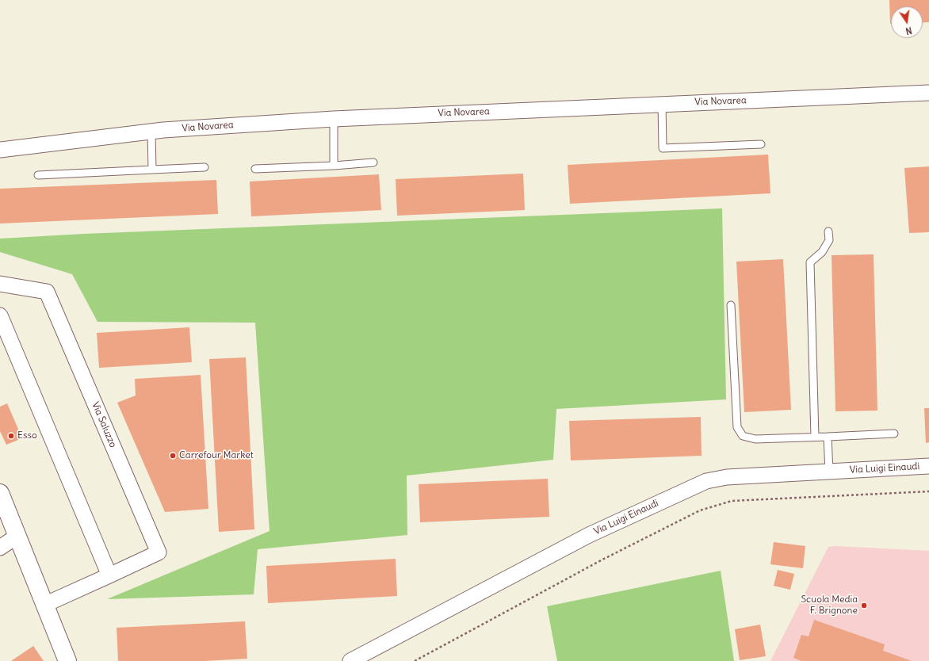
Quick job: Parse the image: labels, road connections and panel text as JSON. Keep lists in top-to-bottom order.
{
  "streets": {
    "street": ["Via Novarea", "Via Saluzzo", "Via Luigi Einaudi"]
  },
  "places": ["Esso", "Carrefour Market", "Scuola Media F. Brignone"],
  "north": "bottom"
}
